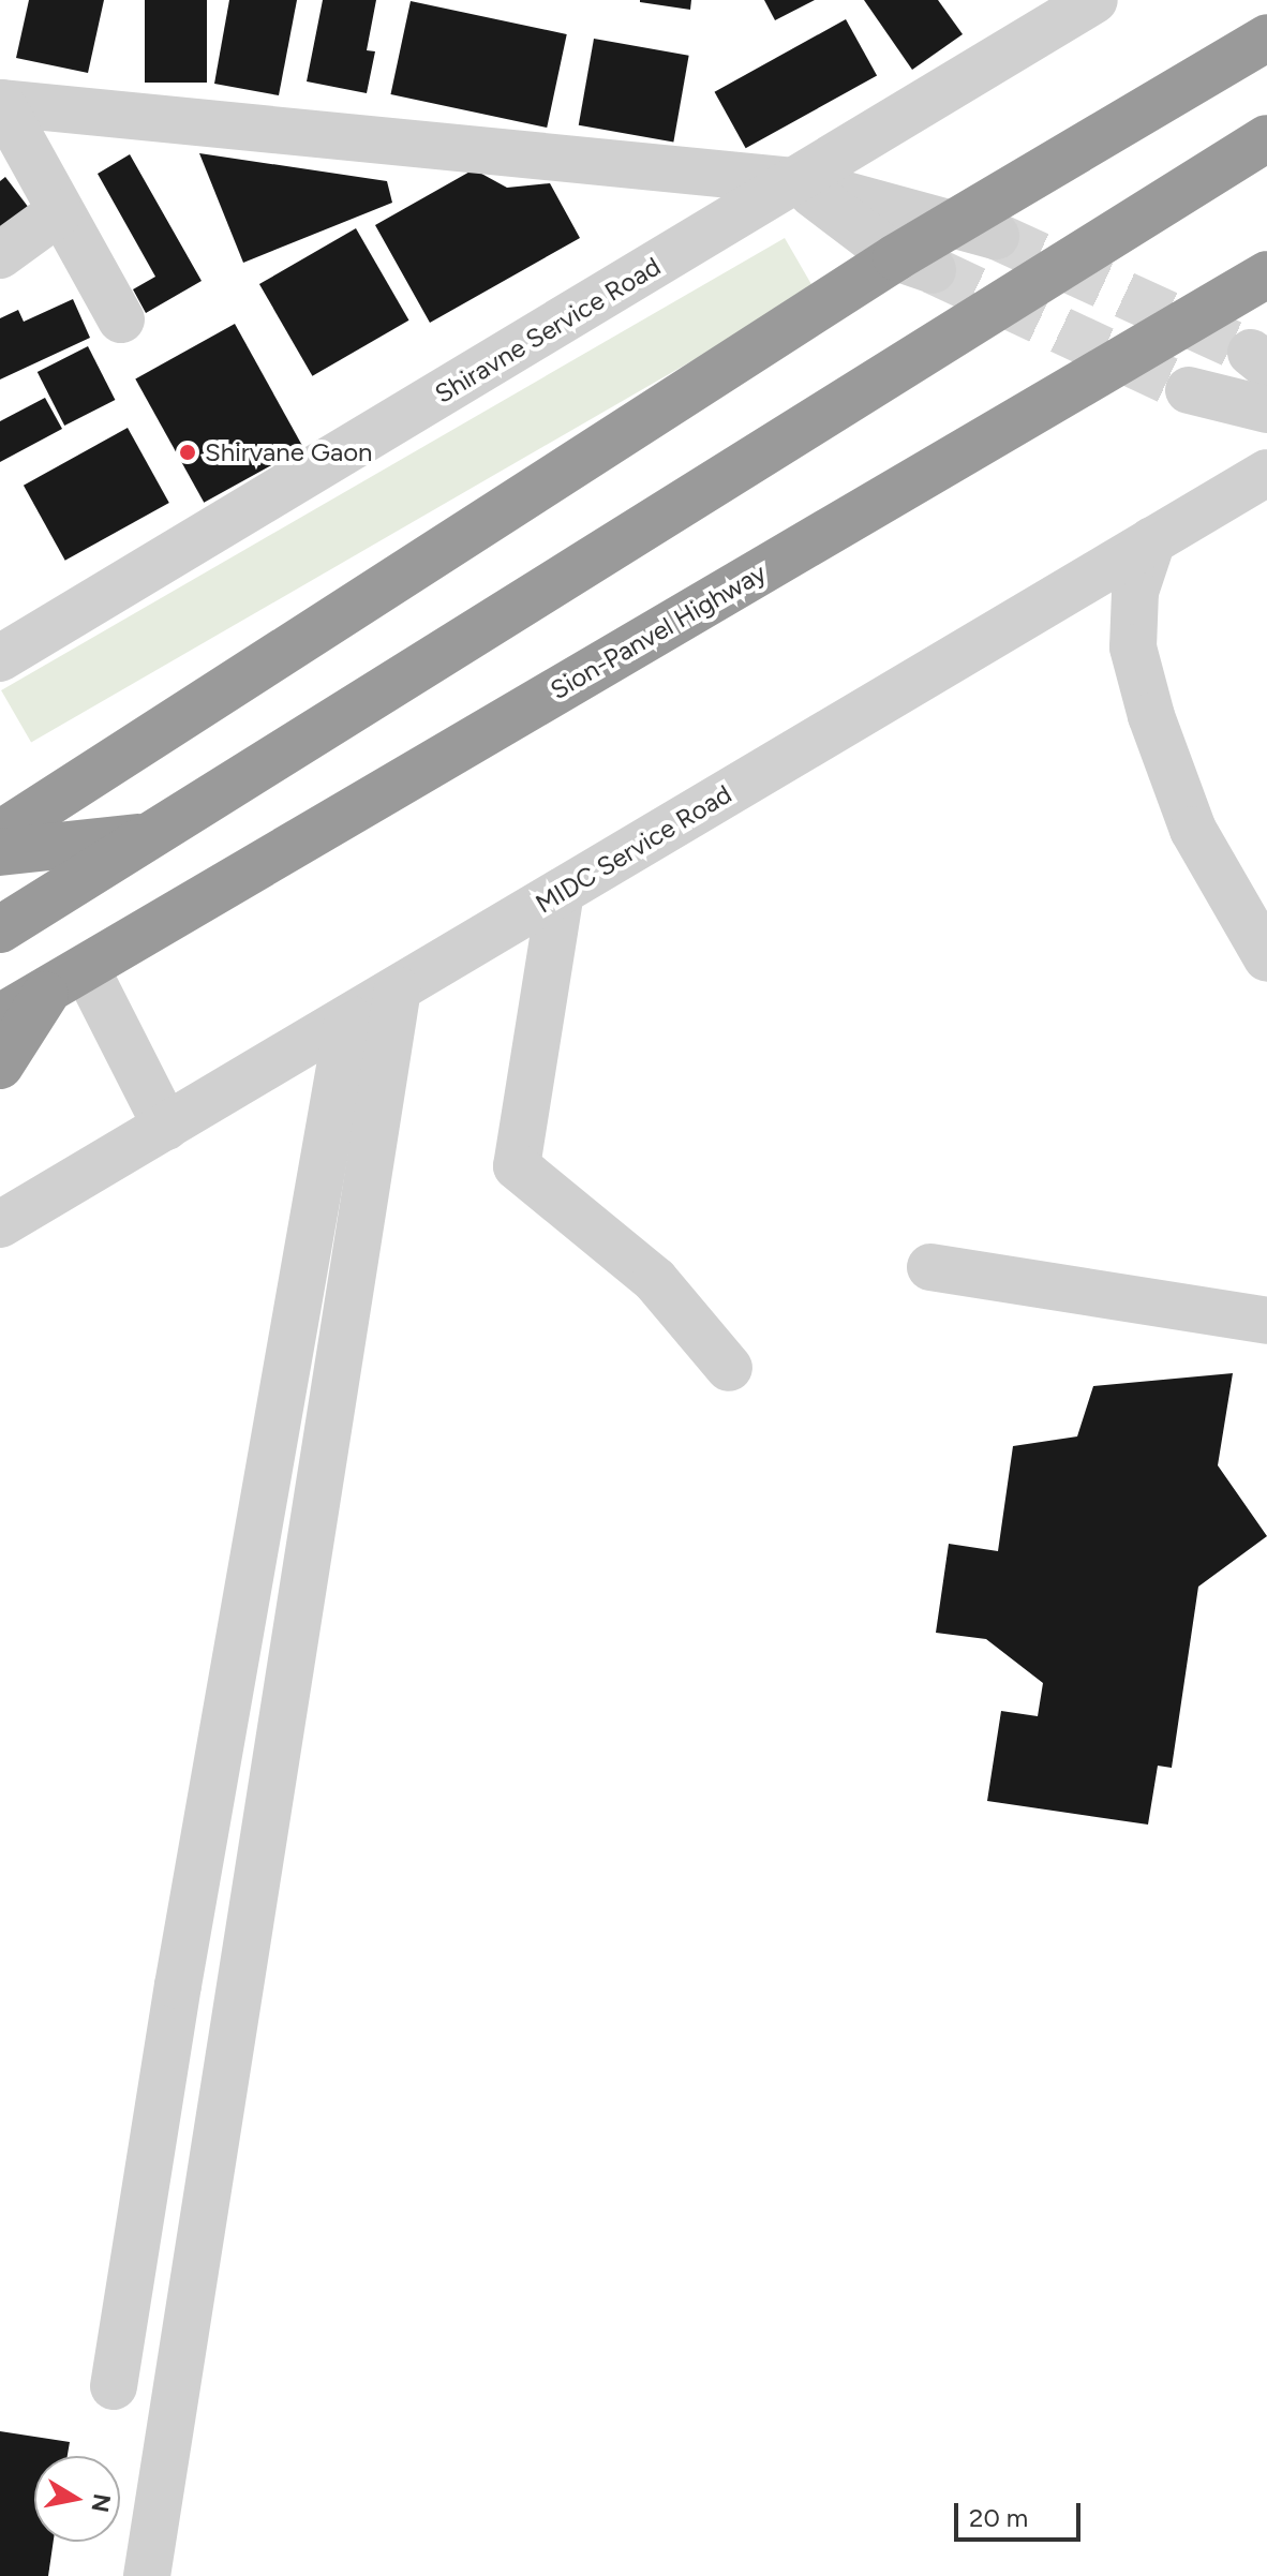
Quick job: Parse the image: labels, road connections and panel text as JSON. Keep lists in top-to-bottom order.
{
  "streets": {
    "highway": ["Sion-Panvel Highway"],
    "street": ["Shiravne Service Road", "MIDC Service Road"]
  },
  "places": ["Shirvane Gaon"],
  "scale_bar": "20 m",
  "north": "right"
}
